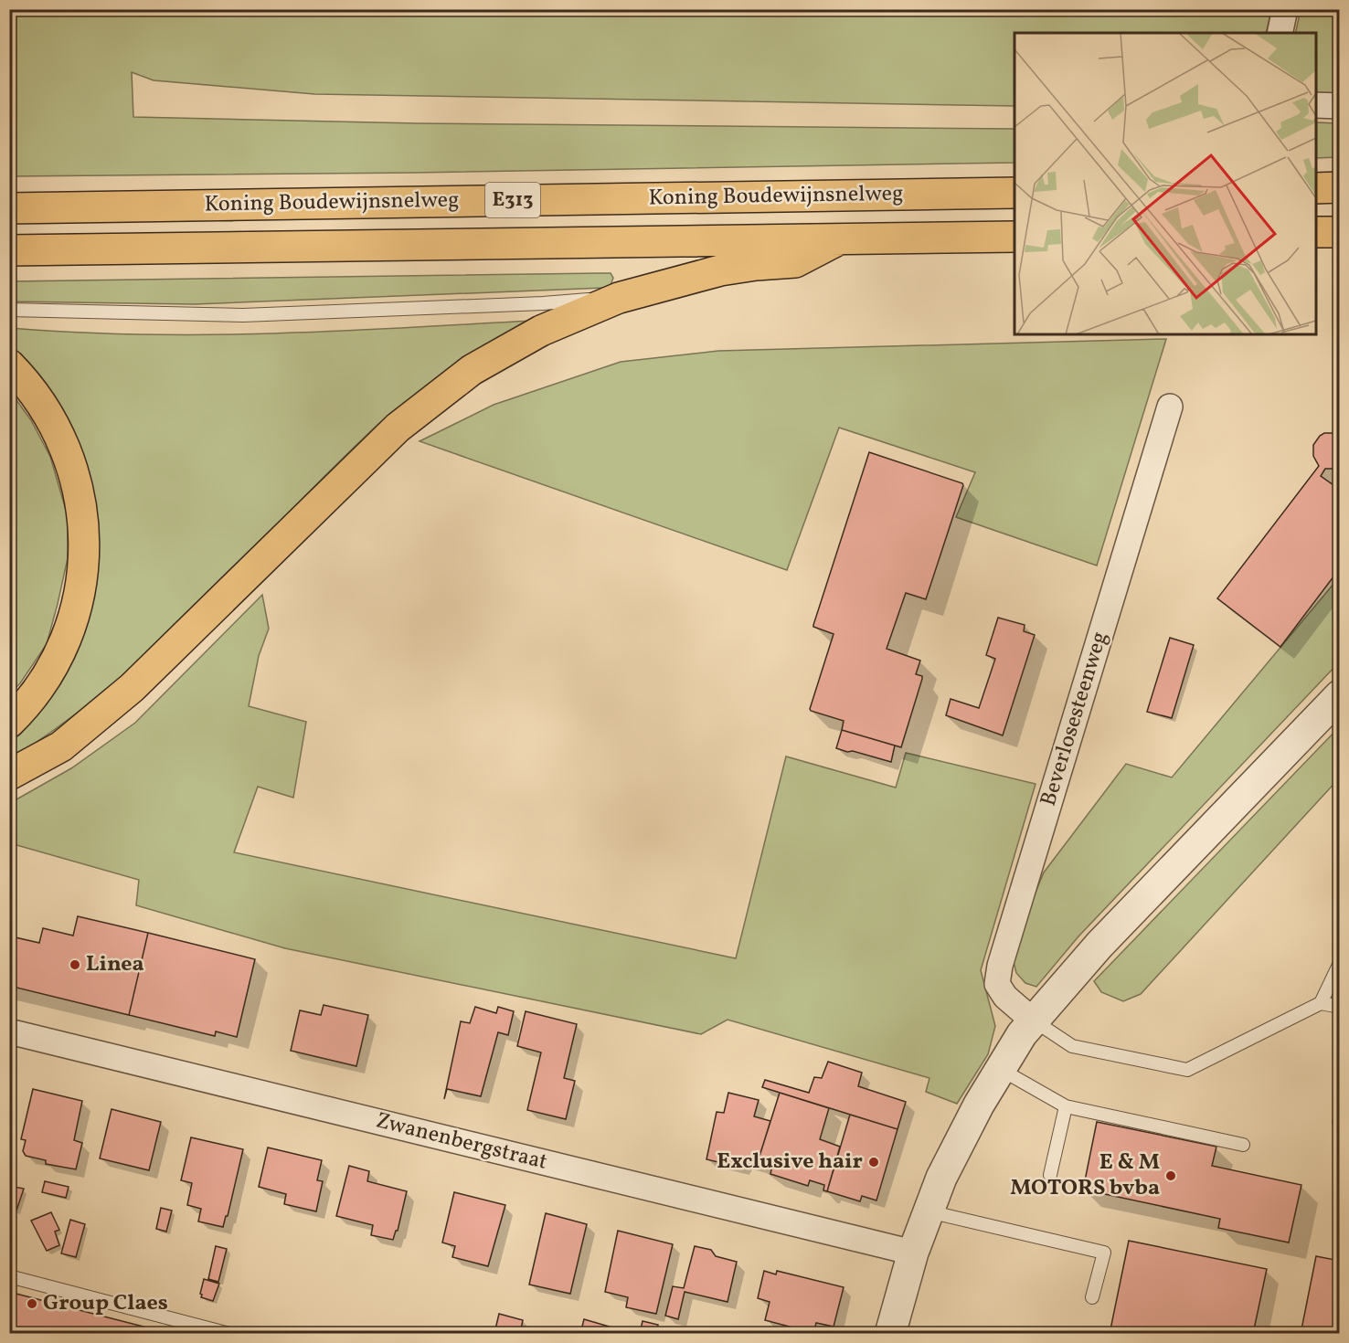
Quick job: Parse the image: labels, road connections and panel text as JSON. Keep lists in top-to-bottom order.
{
  "streets": {
    "highway": ["Koning Boudewijnsnelweg", "E313"],
    "street": ["Beverlosesteenweg", "Zwanenbergstraat"]
  },
  "places": [
    "Linea",
    "Exclusive hair",
    "E & M MOTORS bvba",
    "Group Claes"
  ]
}
